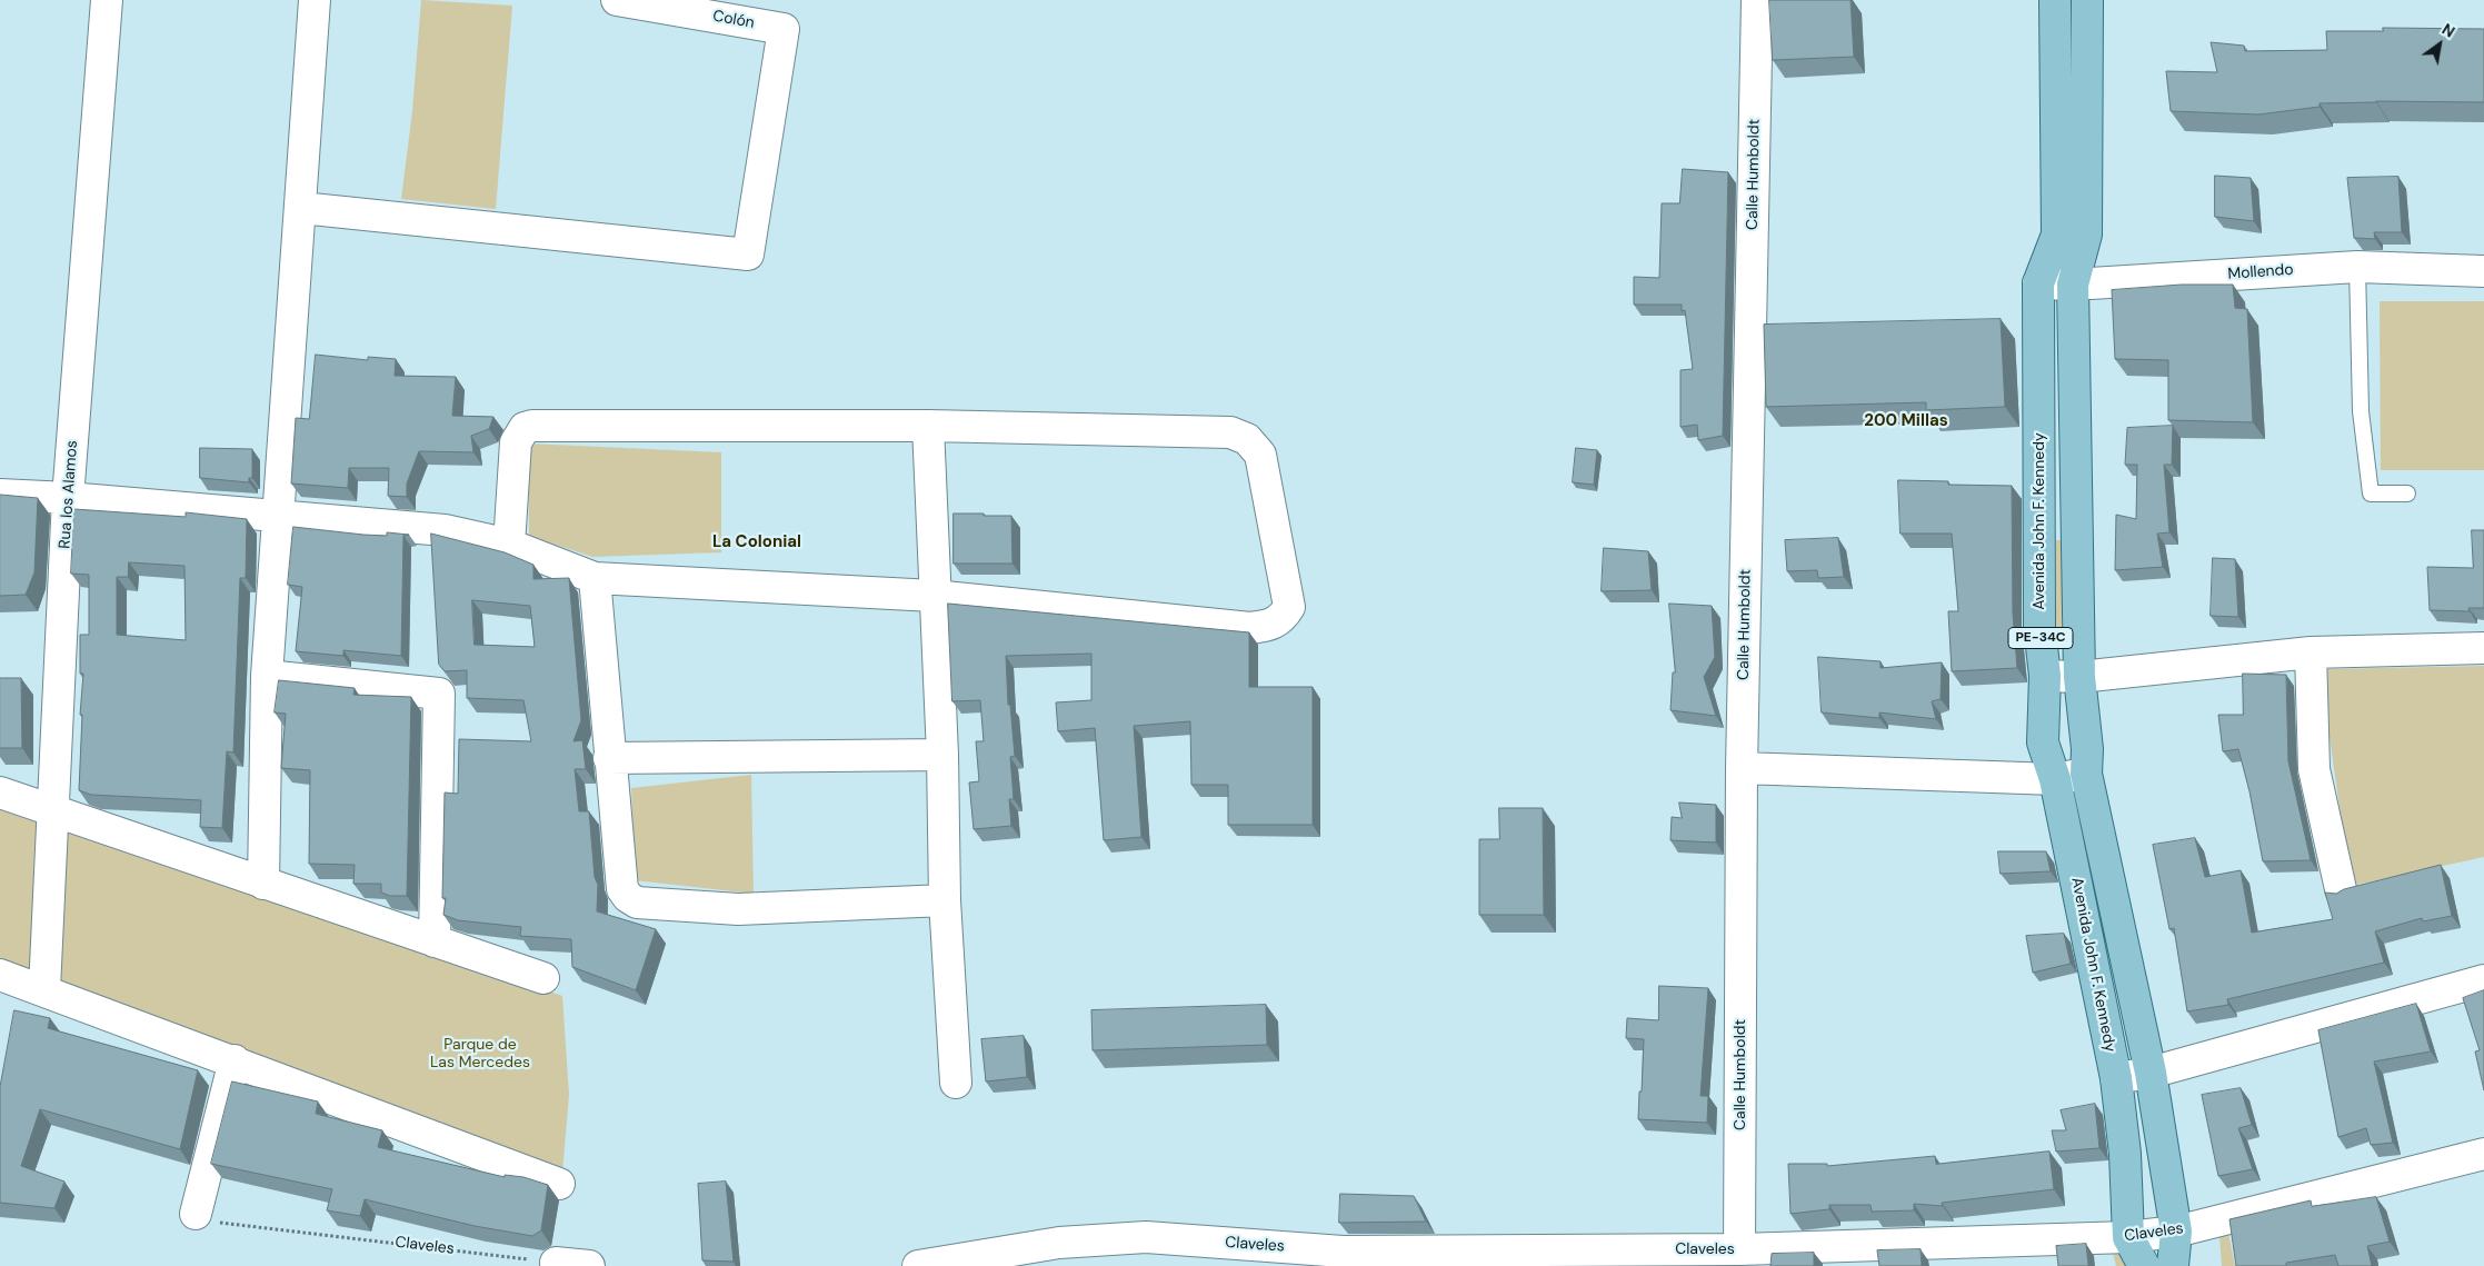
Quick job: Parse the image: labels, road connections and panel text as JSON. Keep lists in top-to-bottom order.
{
  "streets": {
    "main road": ["Avenida John F. Kennedy", "PE-34C"],
    "street": [
      "Colón",
      "Calle Humboldt",
      "Mollendo",
      "Rua los Alamos",
      "Claveles"
    ]
  },
  "crossings": [
    ["Calle Humboldt", "Claveles"],
    ["Mollendo", "Avenida John F. Kennedy"],
    ["Avenida John F. Kennedy", "Claveles"]
  ],
  "districts": ["200 Millas", "La Colonial"],
  "parks": ["Parque de Las Mercedes"],
  "north": "top right"
}
